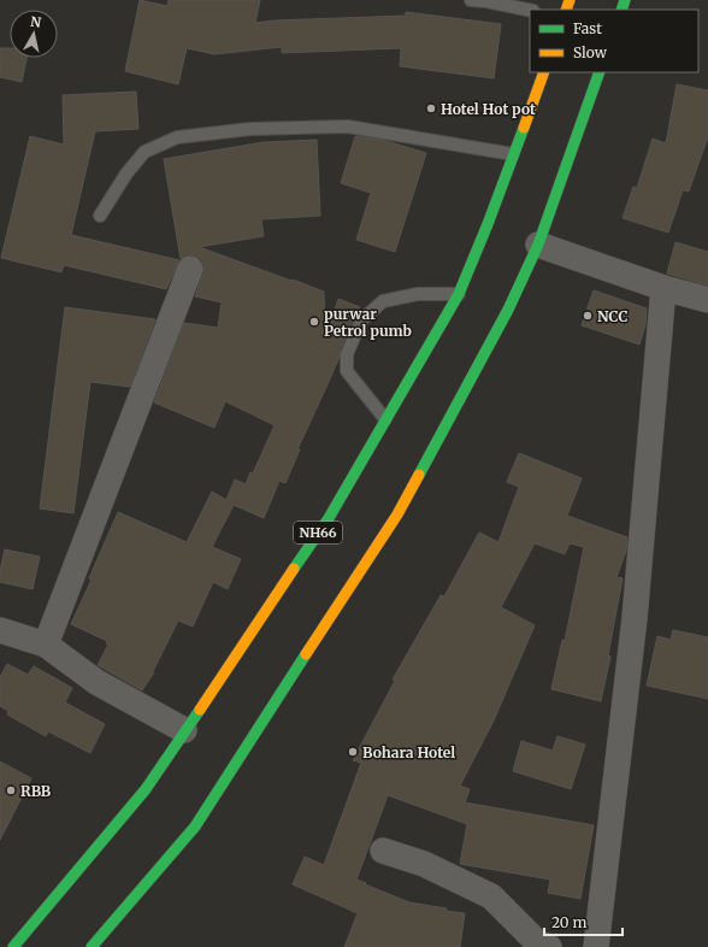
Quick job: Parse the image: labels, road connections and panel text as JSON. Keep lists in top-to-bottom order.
{
  "streets": {
    "highway": ["NH66"]
  },
  "places": [
    "Hotel Hot pot",
    "NCC",
    "purwar Petrol pumb",
    "Bohara Hotel",
    "RBB"
  ],
  "legend": ["Fast", "Slow"],
  "scale_bar": "20 m",
  "north": "top"
}
